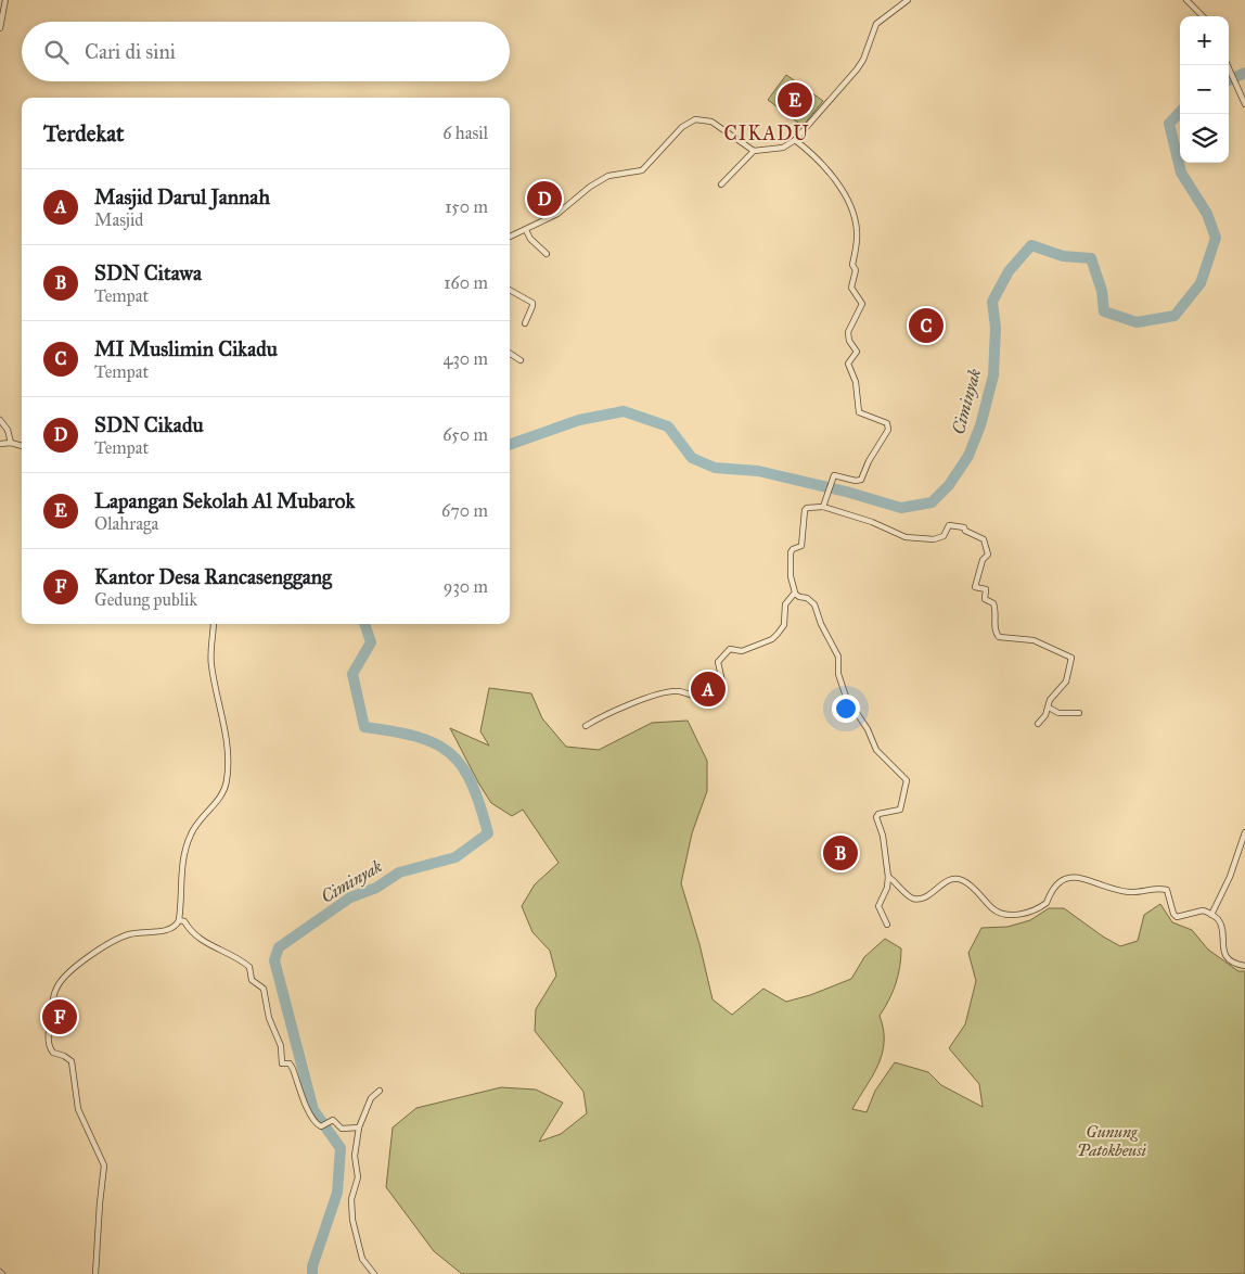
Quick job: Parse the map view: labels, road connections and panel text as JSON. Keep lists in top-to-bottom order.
{
  "districts": ["CIKADU"],
  "water": ["Ciminyak"],
  "parks": ["Gunung Patokbeusi"],
  "page": {
    "map_buttons": ["+", "−"],
    "search": "Cari di sini",
    "pins": [
      "E",
      "D",
      "C",
      "A",
      "B",
      "F"
    ],
    "heading": ["Terdekat", "6 hasil"],
    "list": [
      {
        "mark": "A",
        "name": "Masjid Darul Jannah",
        "note": "Masjid",
        "value": "150 m"
      },
      {
        "mark": "B",
        "name": "SDN Citawa",
        "note": "Tempat",
        "value": "160 m"
      },
      {
        "mark": "C",
        "name": "MI Muslimin Cikadu",
        "note": "Tempat",
        "value": "430 m"
      },
      {
        "mark": "D",
        "name": "SDN Cikadu",
        "note": "Tempat",
        "value": "650 m"
      },
      {
        "mark": "E",
        "name": "Lapangan Sekolah Al Mubarok",
        "note": "Olahraga",
        "value": "670 m"
      },
      {
        "mark": "F",
        "name": "Kantor Desa Rancasenggang",
        "note": "Gedung publik",
        "value": "930 m"
      }
    ]
  }
}
